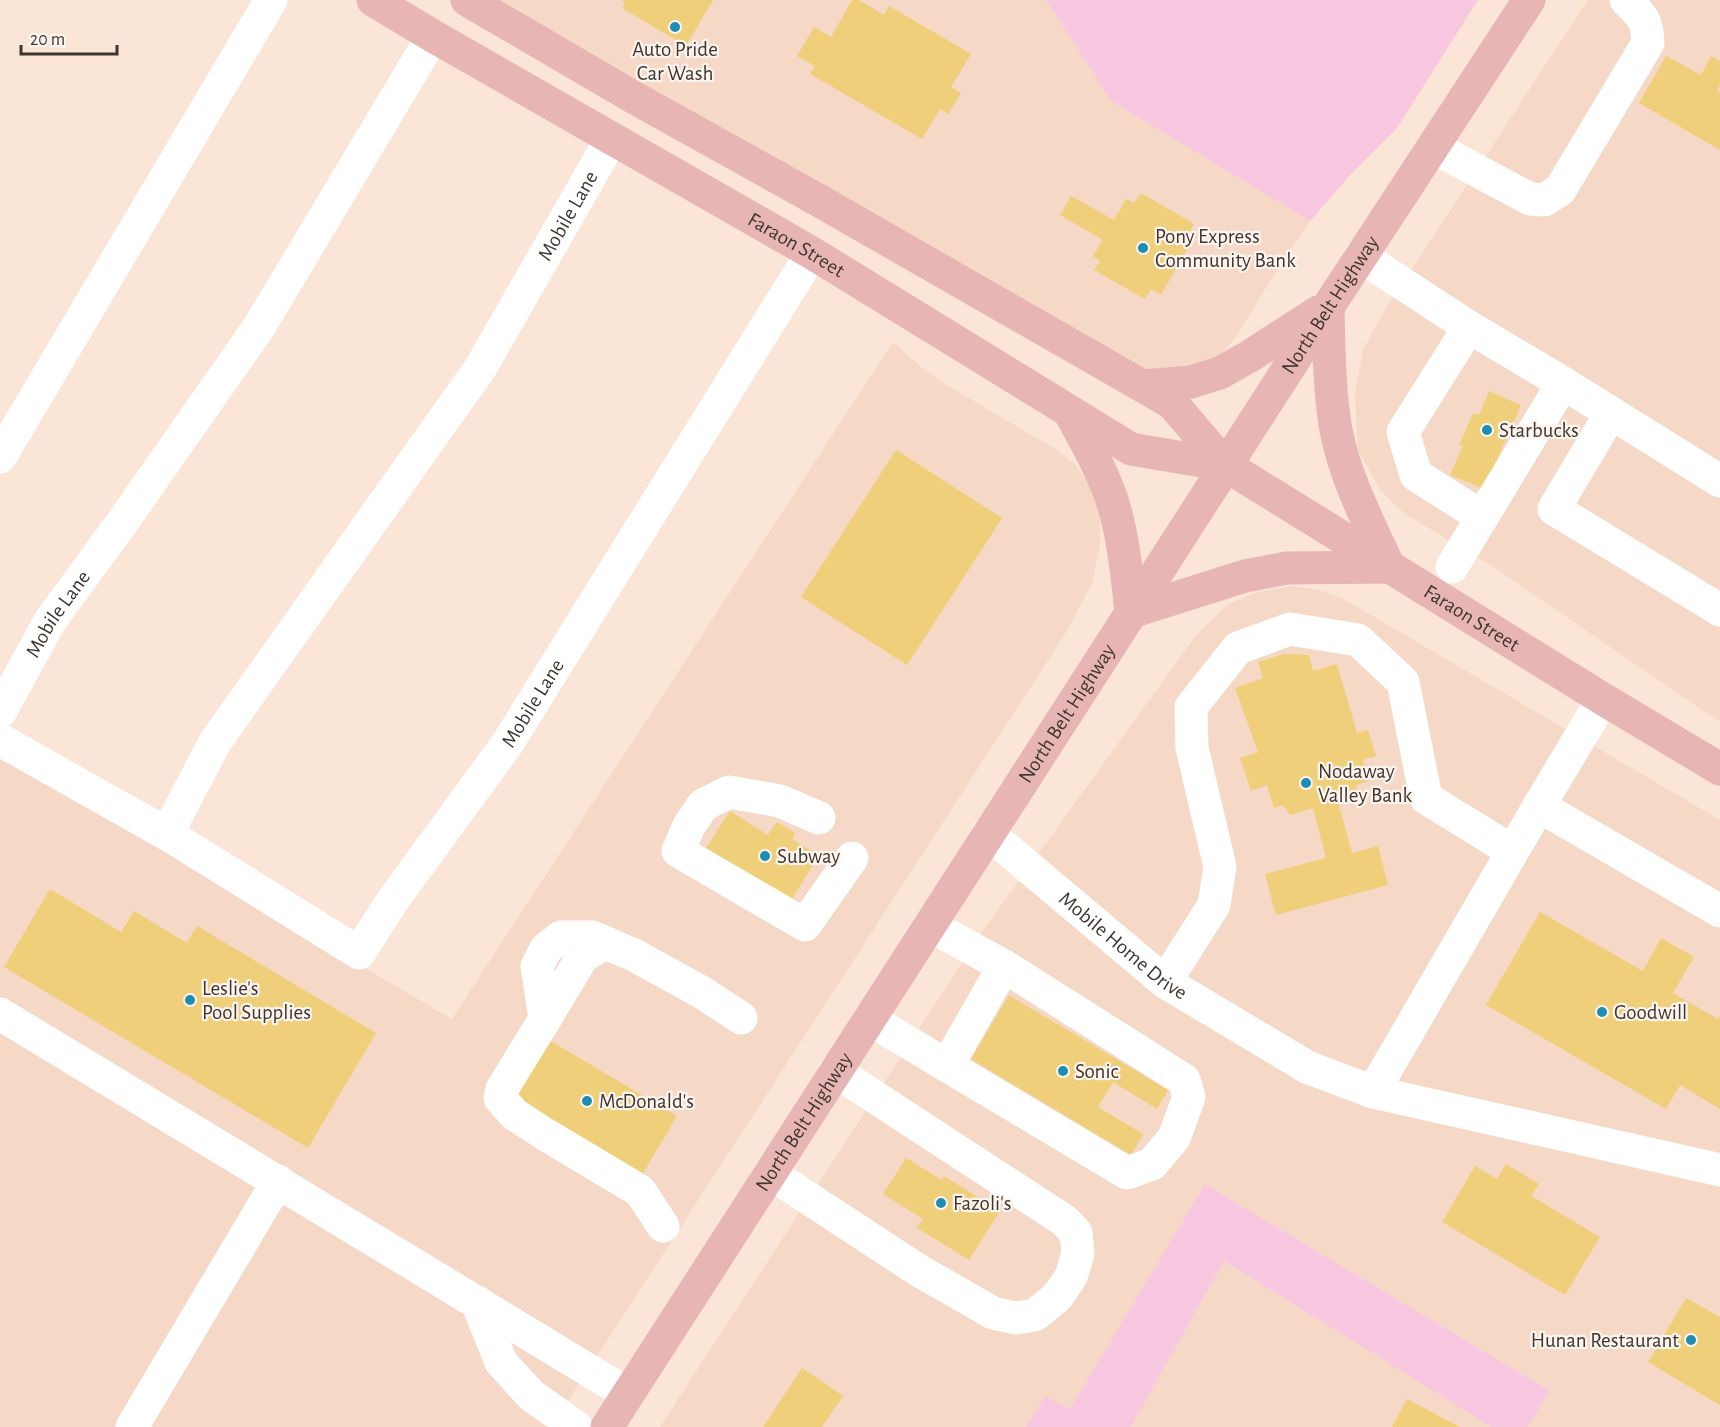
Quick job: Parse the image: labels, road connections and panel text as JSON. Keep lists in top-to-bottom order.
{
  "streets": {
    "main road": ["Faraon Street", "North Belt Highway"],
    "street": ["Mobile Lane", "Mobile Home Drive"]
  },
  "crossings": [
    ["Mobile Lane", "Faraon Street"],
    ["Faraon Street", "North Belt Highway"],
    ["North Belt Highway", "Mobile Home Drive"]
  ],
  "places": [
    "Auto Pride Car Wash",
    "Pony Express Community Bank",
    "Starbucks",
    "Nodaway Valley Bank",
    "Subway",
    "Leslie's Pool Supplies",
    "Goodwill",
    "Sonic",
    "McDonald's",
    "Fazoli's",
    "Hunan Restaurant"
  ],
  "scale_bar": "20 m"
}
